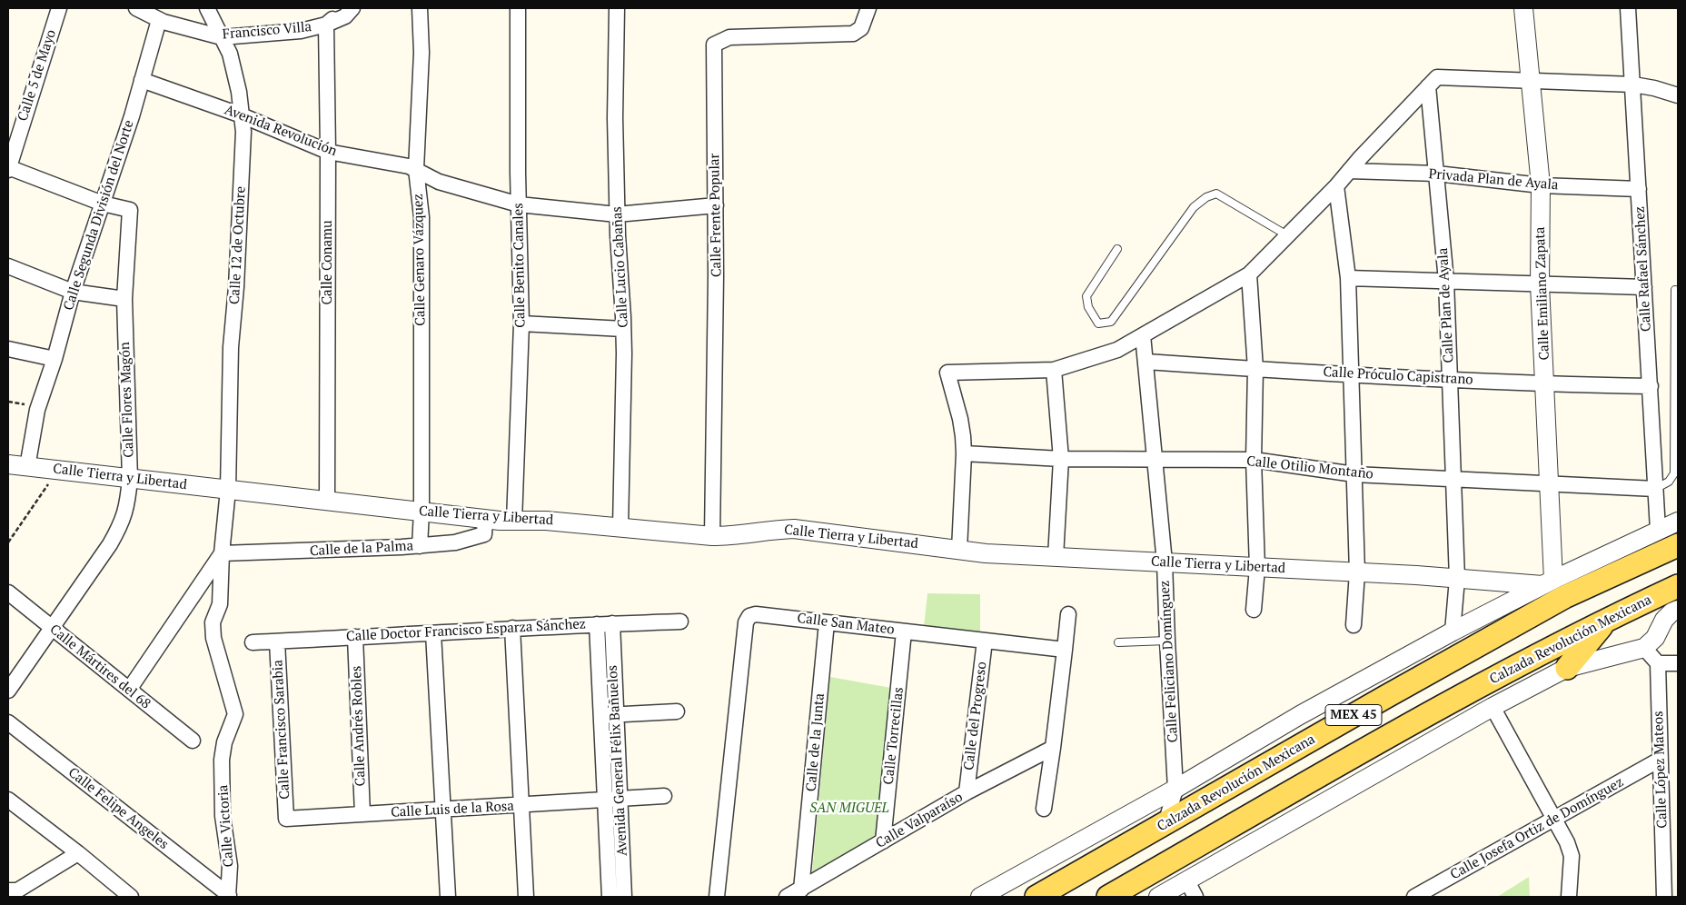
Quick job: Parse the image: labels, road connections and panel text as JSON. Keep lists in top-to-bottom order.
{
  "streets": {
    "main road": ["Calzada Revolución Mexicana", "MEX 45"],
    "street": [
      "Francisco Villa",
      "Calle 5 de Mayo",
      "Avenida Revolución",
      "Privada Plan de Ayala",
      "Calle Segunda División del Norte",
      "Calle Frente Popular",
      "Calle 12 de Octubre",
      "Calle Genaro Vázquez",
      "Calle Conamu",
      "Calle Benito Canales",
      "Calle Lucio Cabañas",
      "Calle Rafael Sánchez",
      "Calle Emiliano Zapata",
      "Calle Plan de Ayala",
      "Calle Próculo Capistrano",
      "Calle Flores Magón",
      "Calle Otilio Montaño",
      "Calle Tierra y Libertad",
      "Calle de la Palma",
      "Calle San Mateo",
      "Calle Doctor Francisco Esparza Sánchez",
      "Calle Feliciano Domínguez",
      "Calle Mártires del 68",
      "Calle del Progreso",
      "Calle Andrés Robles",
      "Calle Francisco Sarabia",
      "Calle Torrecillas",
      "Calle de la Junta",
      "Avenida General Félix Bañuelos",
      "Calle López Mateos",
      "Calle Felipe Angeles",
      "Calle Luis de la Rosa",
      "Calle Valparaíso",
      "Calle Victoria",
      "Calle Josefa Ortiz de Domínguez"
    ]
  },
  "crossings": [
    ["Francisco Villa", "Calle Segunda División del Norte"],
    ["Francisco Villa", "Calle 12 de Octubre"],
    ["Francisco Villa", "Calle Conamu"],
    ["Avenida Revolución", "Calle Segunda División del Norte"],
    ["Avenida Revolución", "Calle Frente Popular"],
    ["Avenida Revolución", "Calle 12 de Octubre"],
    ["Avenida Revolución", "Calle Genaro Vázquez"],
    ["Avenida Revolución", "Calle Conamu"],
    ["Avenida Revolución", "Calle Benito Canales"],
    ["Avenida Revolución", "Calle Lucio Cabañas"],
    ["Privada Plan de Ayala", "Calle Rafael Sánchez"],
    ["Privada Plan de Ayala", "Calle Emiliano Zapata"],
    ["Privada Plan de Ayala", "Calle Plan de Ayala"],
    ["Calle Segunda División del Norte", "Calle Flores Magón"],
    ["Calle Segunda División del Norte", "Calle Tierra y Libertad"],
    ["Calle Frente Popular", "Calle Tierra y Libertad"],
    ["Calle 12 de Octubre", "Calle Tierra y Libertad"],
    ["Calle 12 de Octubre", "Calle Victoria"],
    ["Calle Genaro Vázquez", "Calle Tierra y Libertad"],
    ["Calle Genaro Vázquez", "Calle de la Palma"],
    ["Calle Conamu", "Calle Tierra y Libertad"],
    ["Calle Benito Canales", "Calle Tierra y Libertad"],
    ["Calle Lucio Cabañas", "Calle Tierra y Libertad"],
    ["Calle Rafael Sánchez", "Calle Próculo Capistrano"],
    ["Calle Rafael Sánchez", "Calle Otilio Montaño"],
    ["Calle Rafael Sánchez", "Calzada Revolución Mexicana"],
    ["Calle Emiliano Zapata", "Calle Próculo Capistrano"],
    ["Calle Emiliano Zapata", "Calle Otilio Montaño"],
    ["Calle Emiliano Zapata", "Calle Tierra y Libertad"],
    ["Calle Plan de Ayala", "Calle Próculo Capistrano"],
    ["Calle Plan de Ayala", "Calle Otilio Montaño"],
    ["Calle Plan de Ayala", "Calle Tierra y Libertad"],
    ["Calle Próculo Capistrano", "Calle Feliciano Domínguez"],
    ["Calle Flores Magón", "Calle Tierra y Libertad"],
    ["Calle Flores Magón", "Calle Mártires del 68"],
    ["Calle Otilio Montaño", "Calle Feliciano Domínguez"],
    ["Calle Tierra y Libertad", "Calle de la Palma"],
    ["Calle Tierra y Libertad", "Calle Feliciano Domínguez"],
    ["Calle Tierra y Libertad", "Calle Victoria"],
    ["Calle de la Palma", "Calle Victoria"],
    ["Calle San Mateo", "Calle del Progreso"],
    ["Calle San Mateo", "Calle Torrecillas"],
    ["Calle San Mateo", "Calle de la Junta"],
    ["Calle Doctor Francisco Esparza Sánchez", "Calle Andrés Robles"],
    ["Calle Doctor Francisco Esparza Sánchez", "Calle Francisco Sarabia"],
    ["Calle Doctor Francisco Esparza Sánchez", "Avenida General Félix Bañuelos"],
    ["Calzada Revolución Mexicana", "Calle Feliciano Domínguez"],
    ["Calle del Progreso", "Calle Valparaíso"],
    ["Calle Andrés Robles", "Calle Luis de la Rosa"],
    ["Calle Francisco Sarabia", "Calle Luis de la Rosa"],
    ["Calle Torrecillas", "Calle Valparaíso"],
    ["Calle de la Junta", "Calle Valparaíso"],
    ["Avenida General Félix Bañuelos", "Calle Luis de la Rosa"],
    ["Calle López Mateos", "Calle Josefa Ortiz de Domínguez"],
    ["Calle Felipe Angeles", "Calle Victoria"]
  ],
  "parks": ["SAN MIGUEL"]
}
